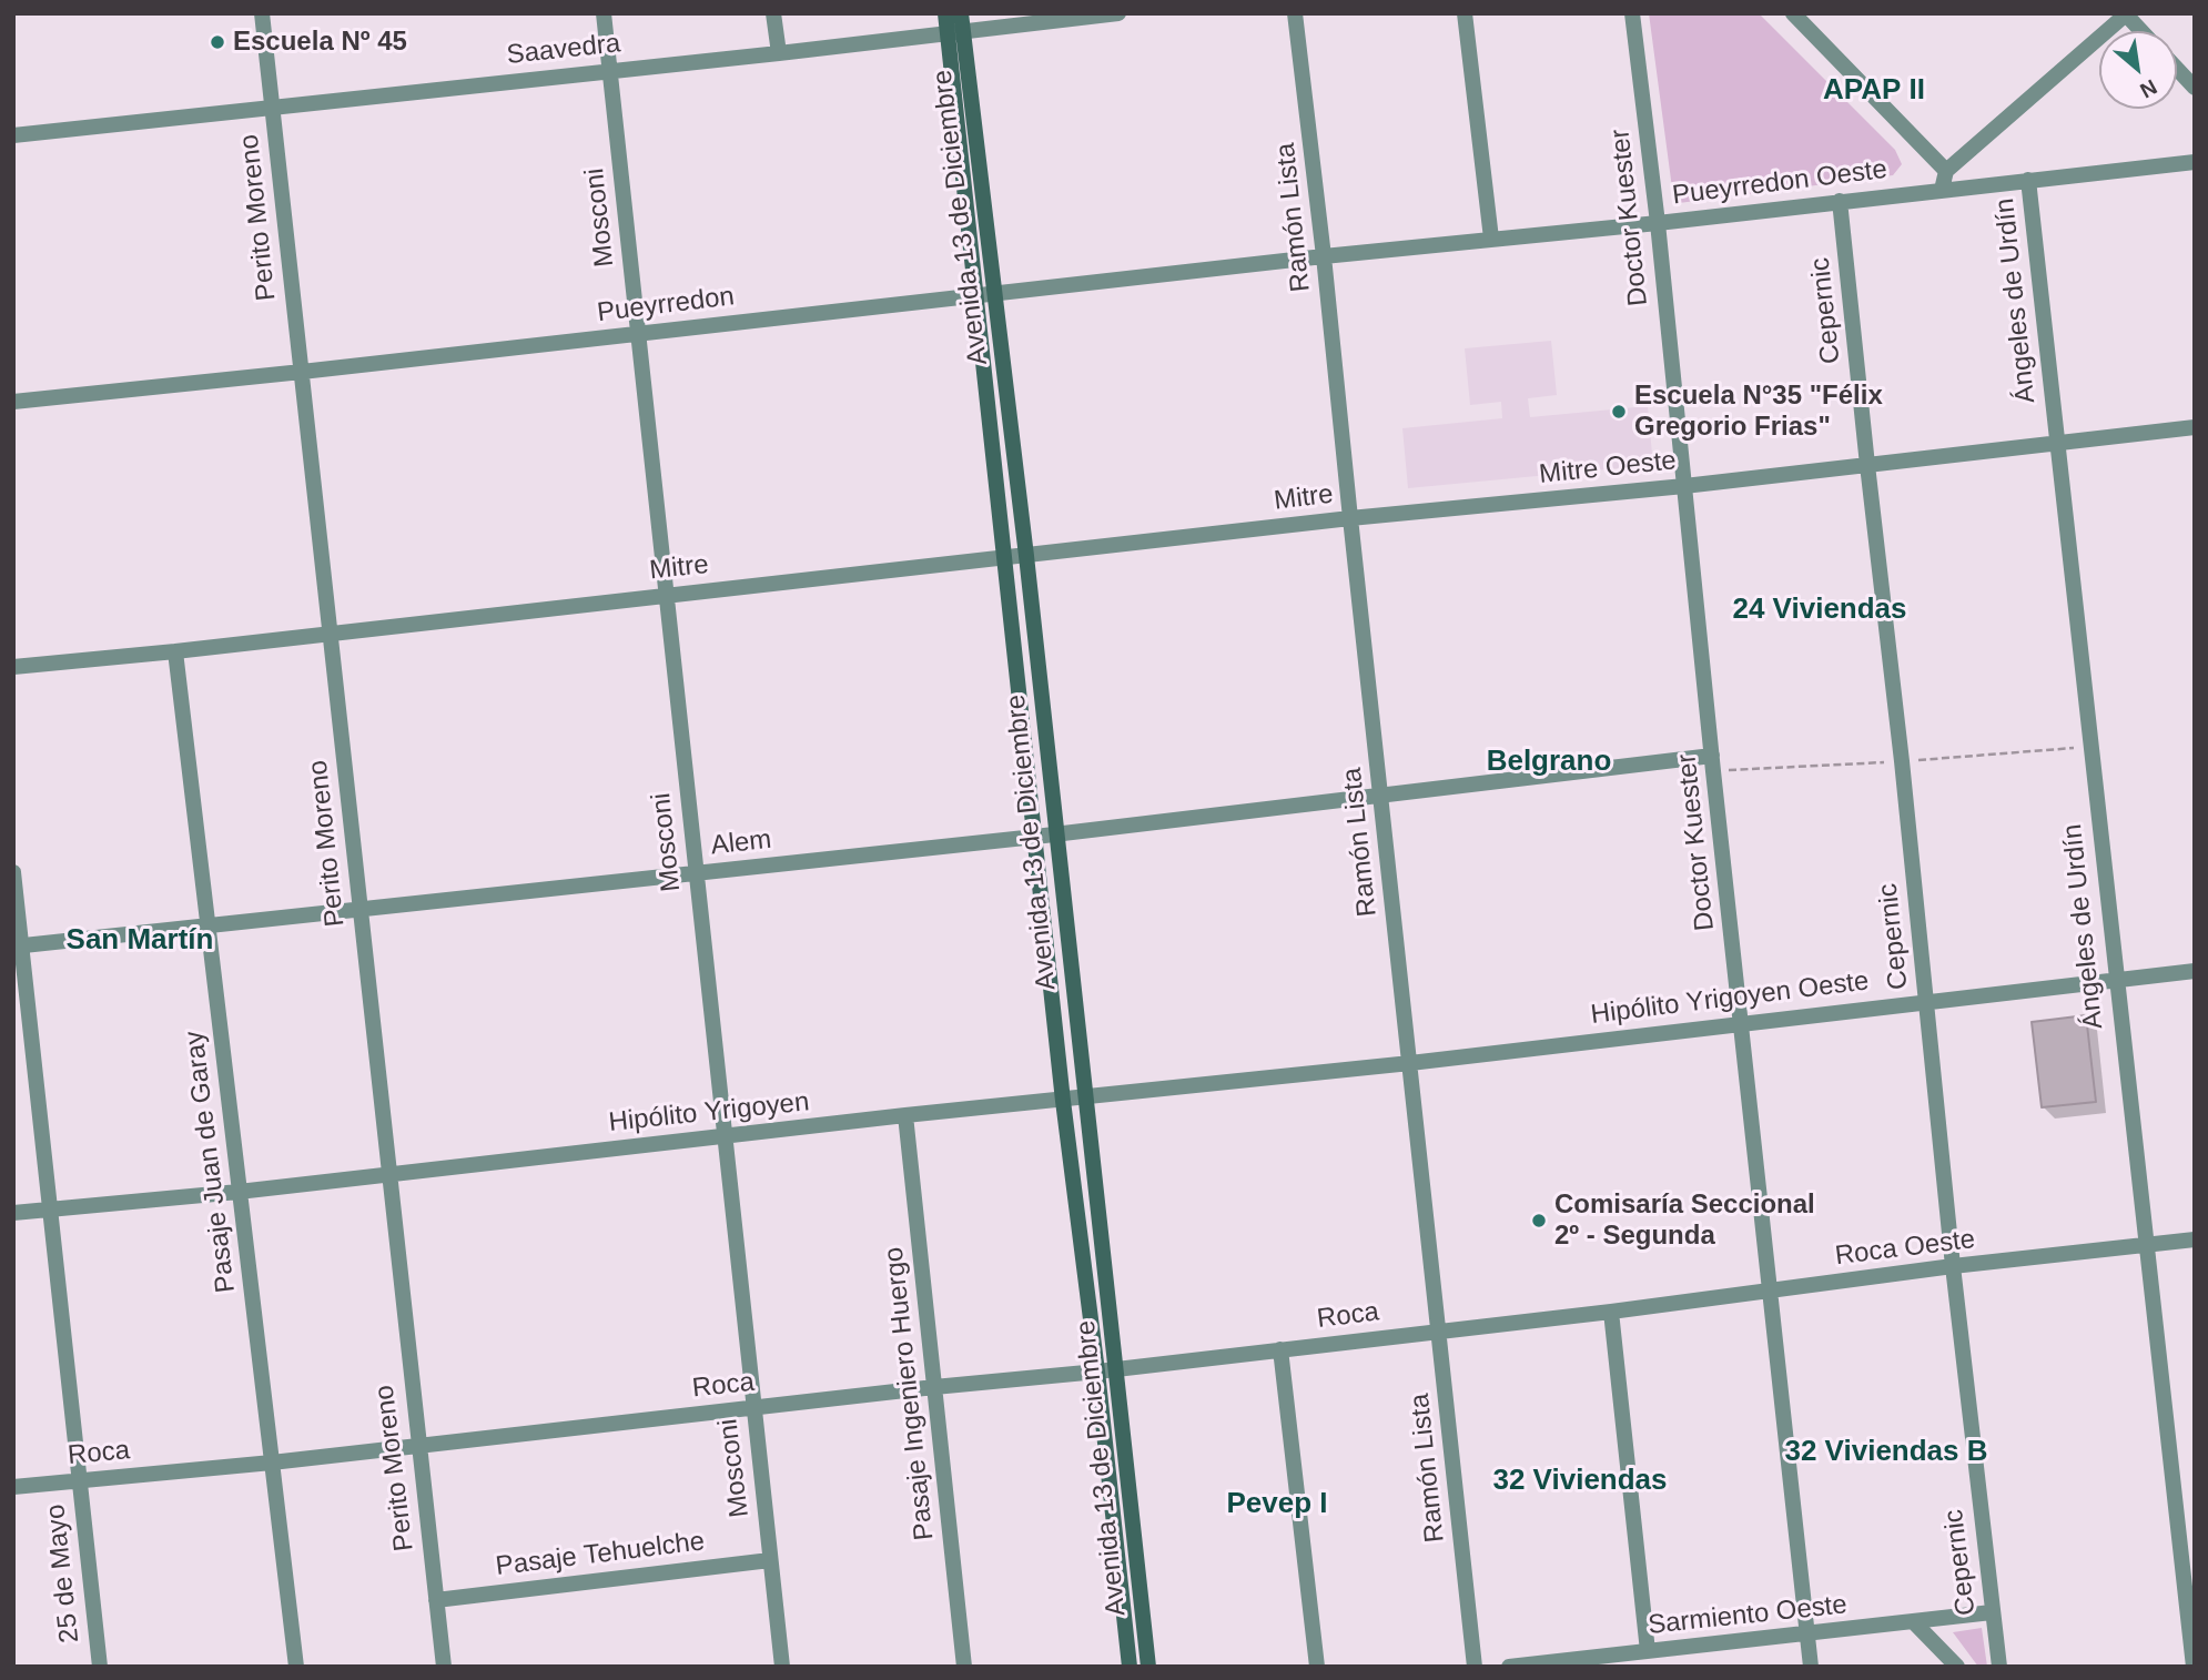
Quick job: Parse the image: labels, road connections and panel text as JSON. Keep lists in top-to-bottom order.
{
  "streets": {
    "street": [
      "Saavedra",
      "Pueyrredon Oeste",
      "Perito Moreno",
      "Mosconi",
      "Avenida 13 de Diciembre",
      "Ramón Lista",
      "Doctor Kuester",
      "Ángeles de Urdín",
      "Pueyrredon",
      "Cepernic",
      "Mitre Oeste",
      "Mitre",
      "Alem",
      "Hipólito Yrigoyen Oeste",
      "Hipólito Yrigoyen",
      "Pasaje Juan de Garay",
      "Roca Oeste",
      "Roca",
      "Pasaje Ingeniero Huergo",
      "Pasaje Tehuelche",
      "25 de Mayo",
      "Sarmiento Oeste"
    ]
  },
  "crossings": [
    ["Saavedra", "Perito Moreno"],
    ["Saavedra", "Mosconi"],
    ["Saavedra", "Avenida 13 de Diciembre"],
    ["Pueyrredon Oeste", "Ramón Lista"],
    ["Pueyrredon Oeste", "Doctor Kuester"],
    ["Pueyrredon Oeste", "Ángeles de Urdín"],
    ["Pueyrredon Oeste", "Pueyrredon"],
    ["Pueyrredon Oeste", "Cepernic"],
    ["Perito Moreno", "Pueyrredon"],
    ["Perito Moreno", "Mitre"],
    ["Perito Moreno", "Alem"],
    ["Perito Moreno", "Hipólito Yrigoyen"],
    ["Perito Moreno", "Roca"],
    ["Perito Moreno", "Pasaje Tehuelche"],
    ["Mosconi", "Pueyrredon"],
    ["Mosconi", "Mitre"],
    ["Mosconi", "Alem"],
    ["Mosconi", "Hipólito Yrigoyen"],
    ["Mosconi", "Roca"],
    ["Mosconi", "Pasaje Tehuelche"],
    ["Avenida 13 de Diciembre", "Pueyrredon"],
    ["Avenida 13 de Diciembre", "Mitre"],
    ["Avenida 13 de Diciembre", "Alem"],
    ["Avenida 13 de Diciembre", "Hipólito Yrigoyen"],
    ["Avenida 13 de Diciembre", "Roca"],
    ["Ramón Lista", "Pueyrredon"],
    ["Ramón Lista", "Mitre Oeste"],
    ["Ramón Lista", "Mitre"],
    ["Ramón Lista", "Alem"],
    ["Ramón Lista", "Hipólito Yrigoyen Oeste"],
    ["Ramón Lista", "Hipólito Yrigoyen"],
    ["Ramón Lista", "Roca Oeste"],
    ["Ramón Lista", "Roca"],
    ["Doctor Kuester", "Mitre Oeste"],
    ["Doctor Kuester", "Alem"],
    ["Doctor Kuester", "Hipólito Yrigoyen Oeste"],
    ["Doctor Kuester", "Roca Oeste"],
    ["Doctor Kuester", "Sarmiento Oeste"],
    ["Ángeles de Urdín", "Mitre Oeste"],
    ["Ángeles de Urdín", "Hipólito Yrigoyen Oeste"],
    ["Ángeles de Urdín", "Roca Oeste"],
    ["Cepernic", "Mitre Oeste"],
    ["Cepernic", "Hipólito Yrigoyen Oeste"],
    ["Cepernic", "Roca Oeste"],
    ["Cepernic", "Sarmiento Oeste"],
    ["Mitre Oeste", "Mitre"],
    ["Mitre", "Pasaje Juan de Garay"],
    ["Alem", "Pasaje Juan de Garay"],
    ["Alem", "25 de Mayo"],
    ["Hipólito Yrigoyen Oeste", "Hipólito Yrigoyen"],
    ["Hipólito Yrigoyen", "Pasaje Juan de Garay"],
    ["Hipólito Yrigoyen", "Pasaje Ingeniero Huergo"],
    ["Hipólito Yrigoyen", "25 de Mayo"],
    ["Pasaje Juan de Garay", "Roca"],
    ["Roca Oeste", "Roca"],
    ["Roca", "Pasaje Ingeniero Huergo"],
    ["Roca", "25 de Mayo"]
  ],
  "districts": [
    "APAP II",
    "24 Viviendas",
    "Belgrano",
    "San Martín",
    "32 Viviendas B",
    "32 Viviendas",
    "Pevep I"
  ],
  "places": ["Escuela Nº 45", "Escuela N°35 \"Félix Gregorio Frias\"", "Comisaría Seccional 2º - Segunda"],
  "north": "bottom right"
}
